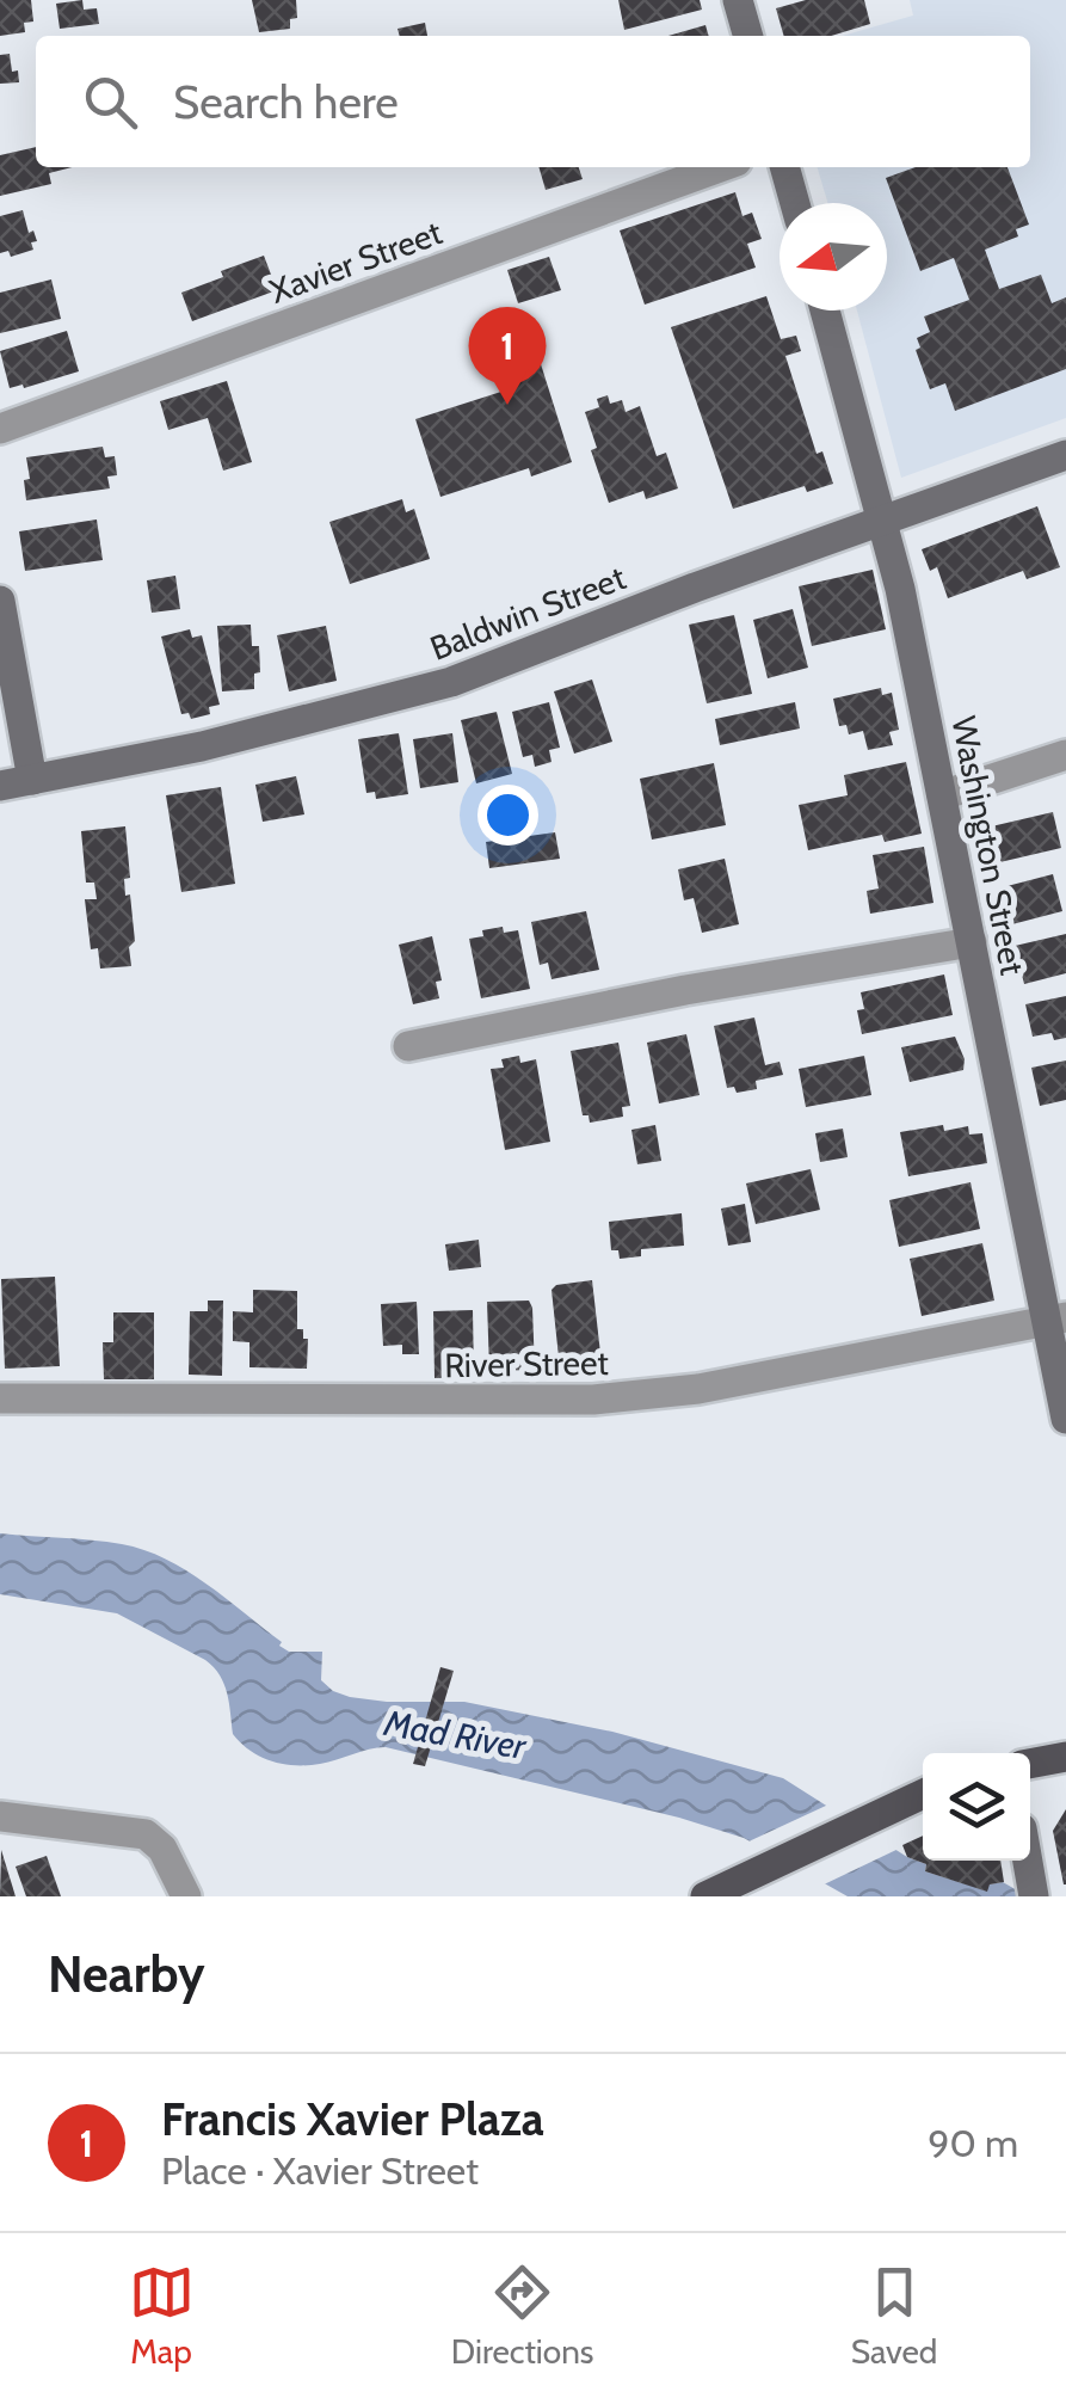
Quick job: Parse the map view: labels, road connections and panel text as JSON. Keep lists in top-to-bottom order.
{
  "streets": {
    "main road": ["Baldwin Street", "Washington Street"],
    "street": ["Xavier Street", "River Street"]
  },
  "crossings": [
    ["Baldwin Street", "Washington Street"],
    ["Washington Street", "River Street"]
  ],
  "water": ["Mad River"],
  "north": "left",
  "page": {
    "search": "Search here",
    "pins": "1",
    "heading": "Nearby",
    "list": [
      {
        "mark": "1",
        "name": "Francis Xavier Plaza",
        "note": "Place · Xavier Street",
        "value": "90 m"
      }
    ],
    "nav": ["Map", "Directions", "Saved"]
  }
}
